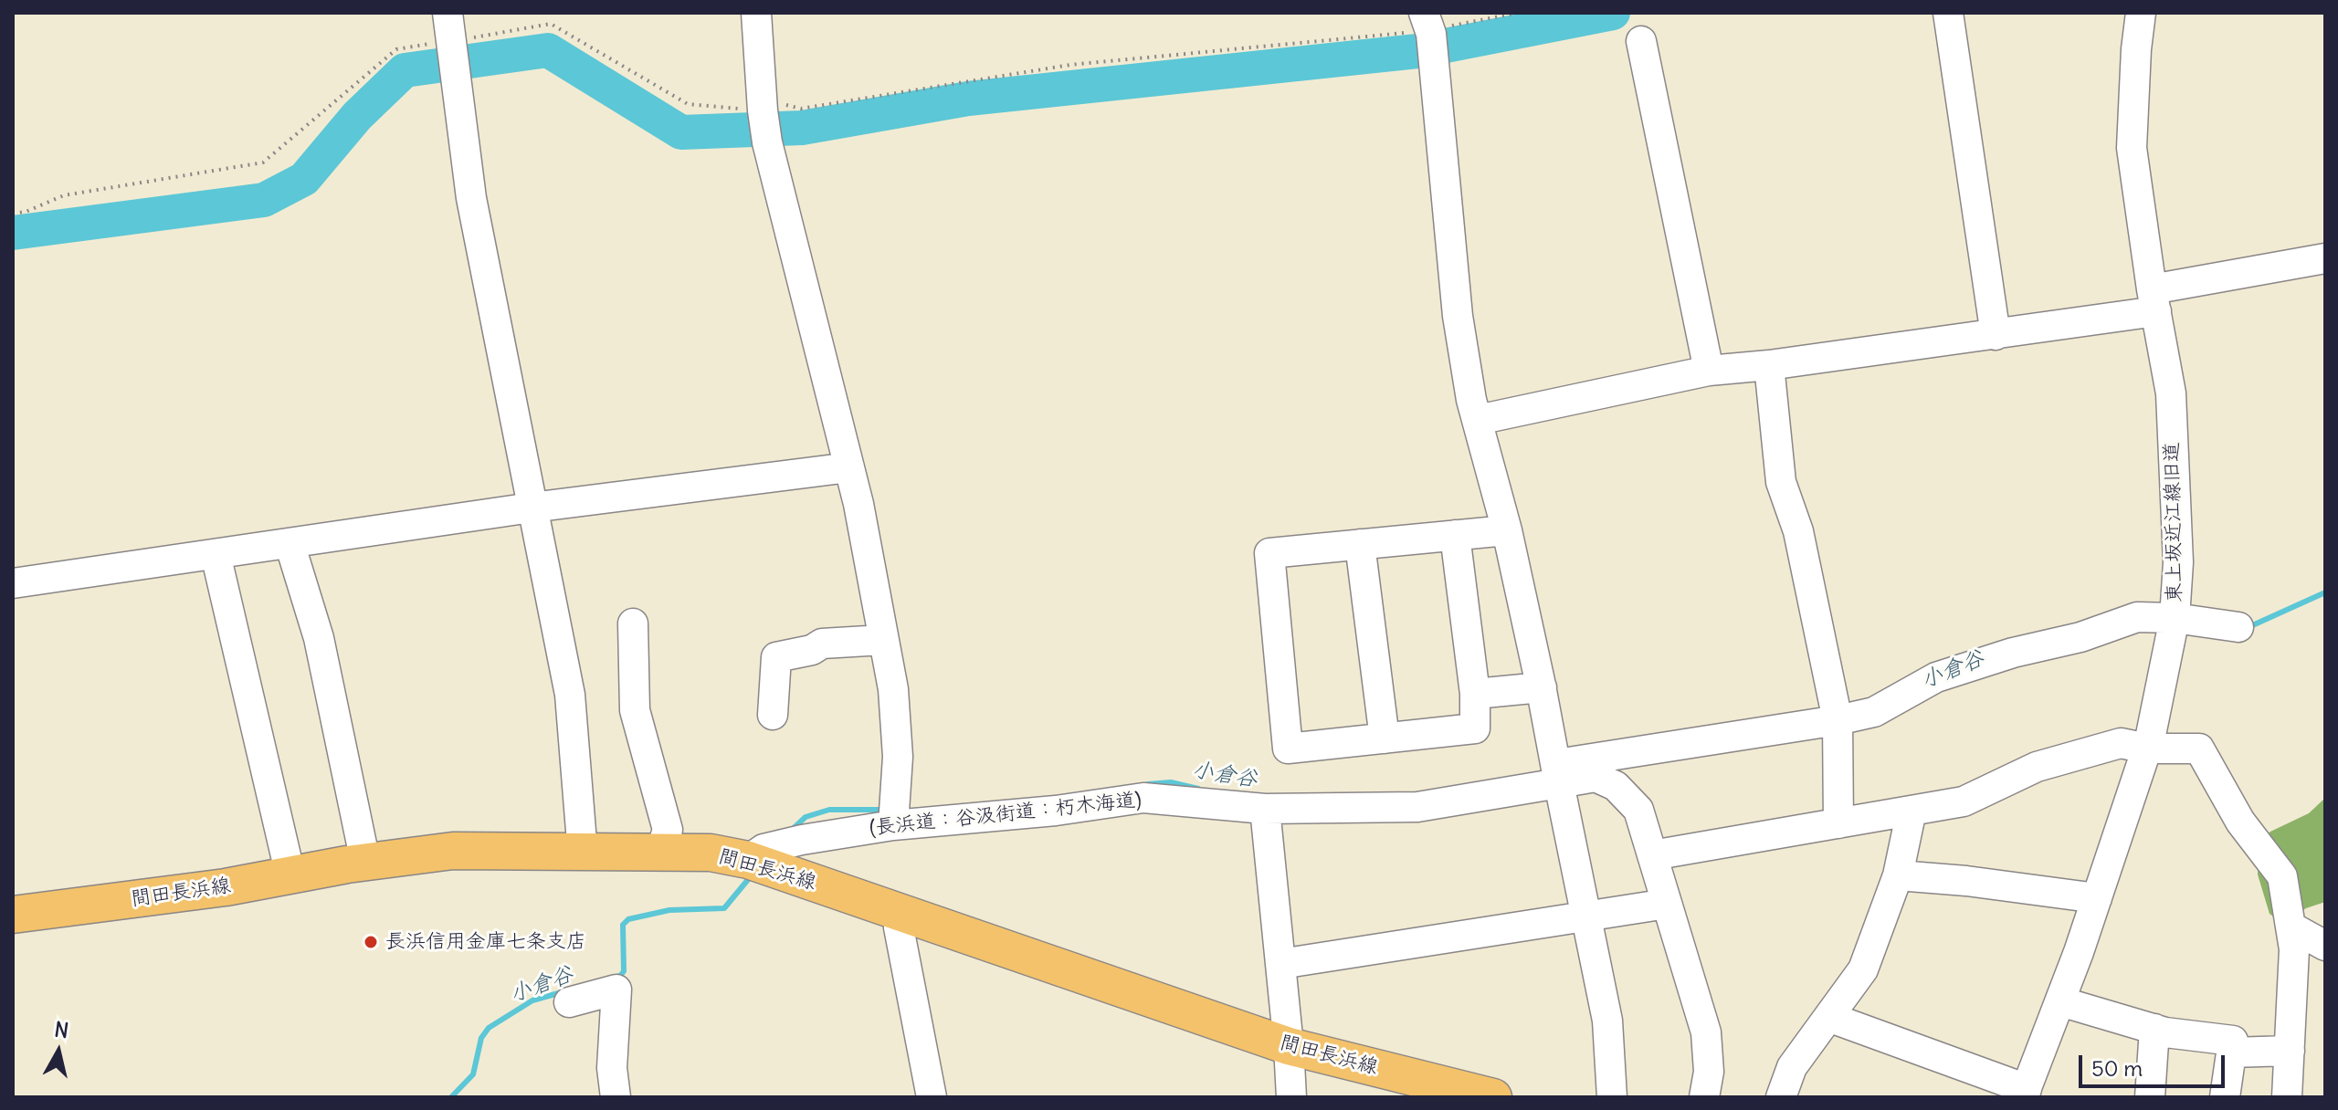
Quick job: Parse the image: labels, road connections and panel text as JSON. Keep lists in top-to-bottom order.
{
  "streets": {
    "main road": ["間田長浜線"],
    "street": ["東上坂近江線旧道", "(長浜道：谷汲街道：朽木海道)"]
  },
  "crossings": [
    ["(長浜道：谷汲街道：朽木海道)", "間田長浜線"]
  ],
  "water": ["小倉谷"],
  "places": ["長浜信用金庫七条支店"],
  "scale_bar": "50 m",
  "north": "top"
}
